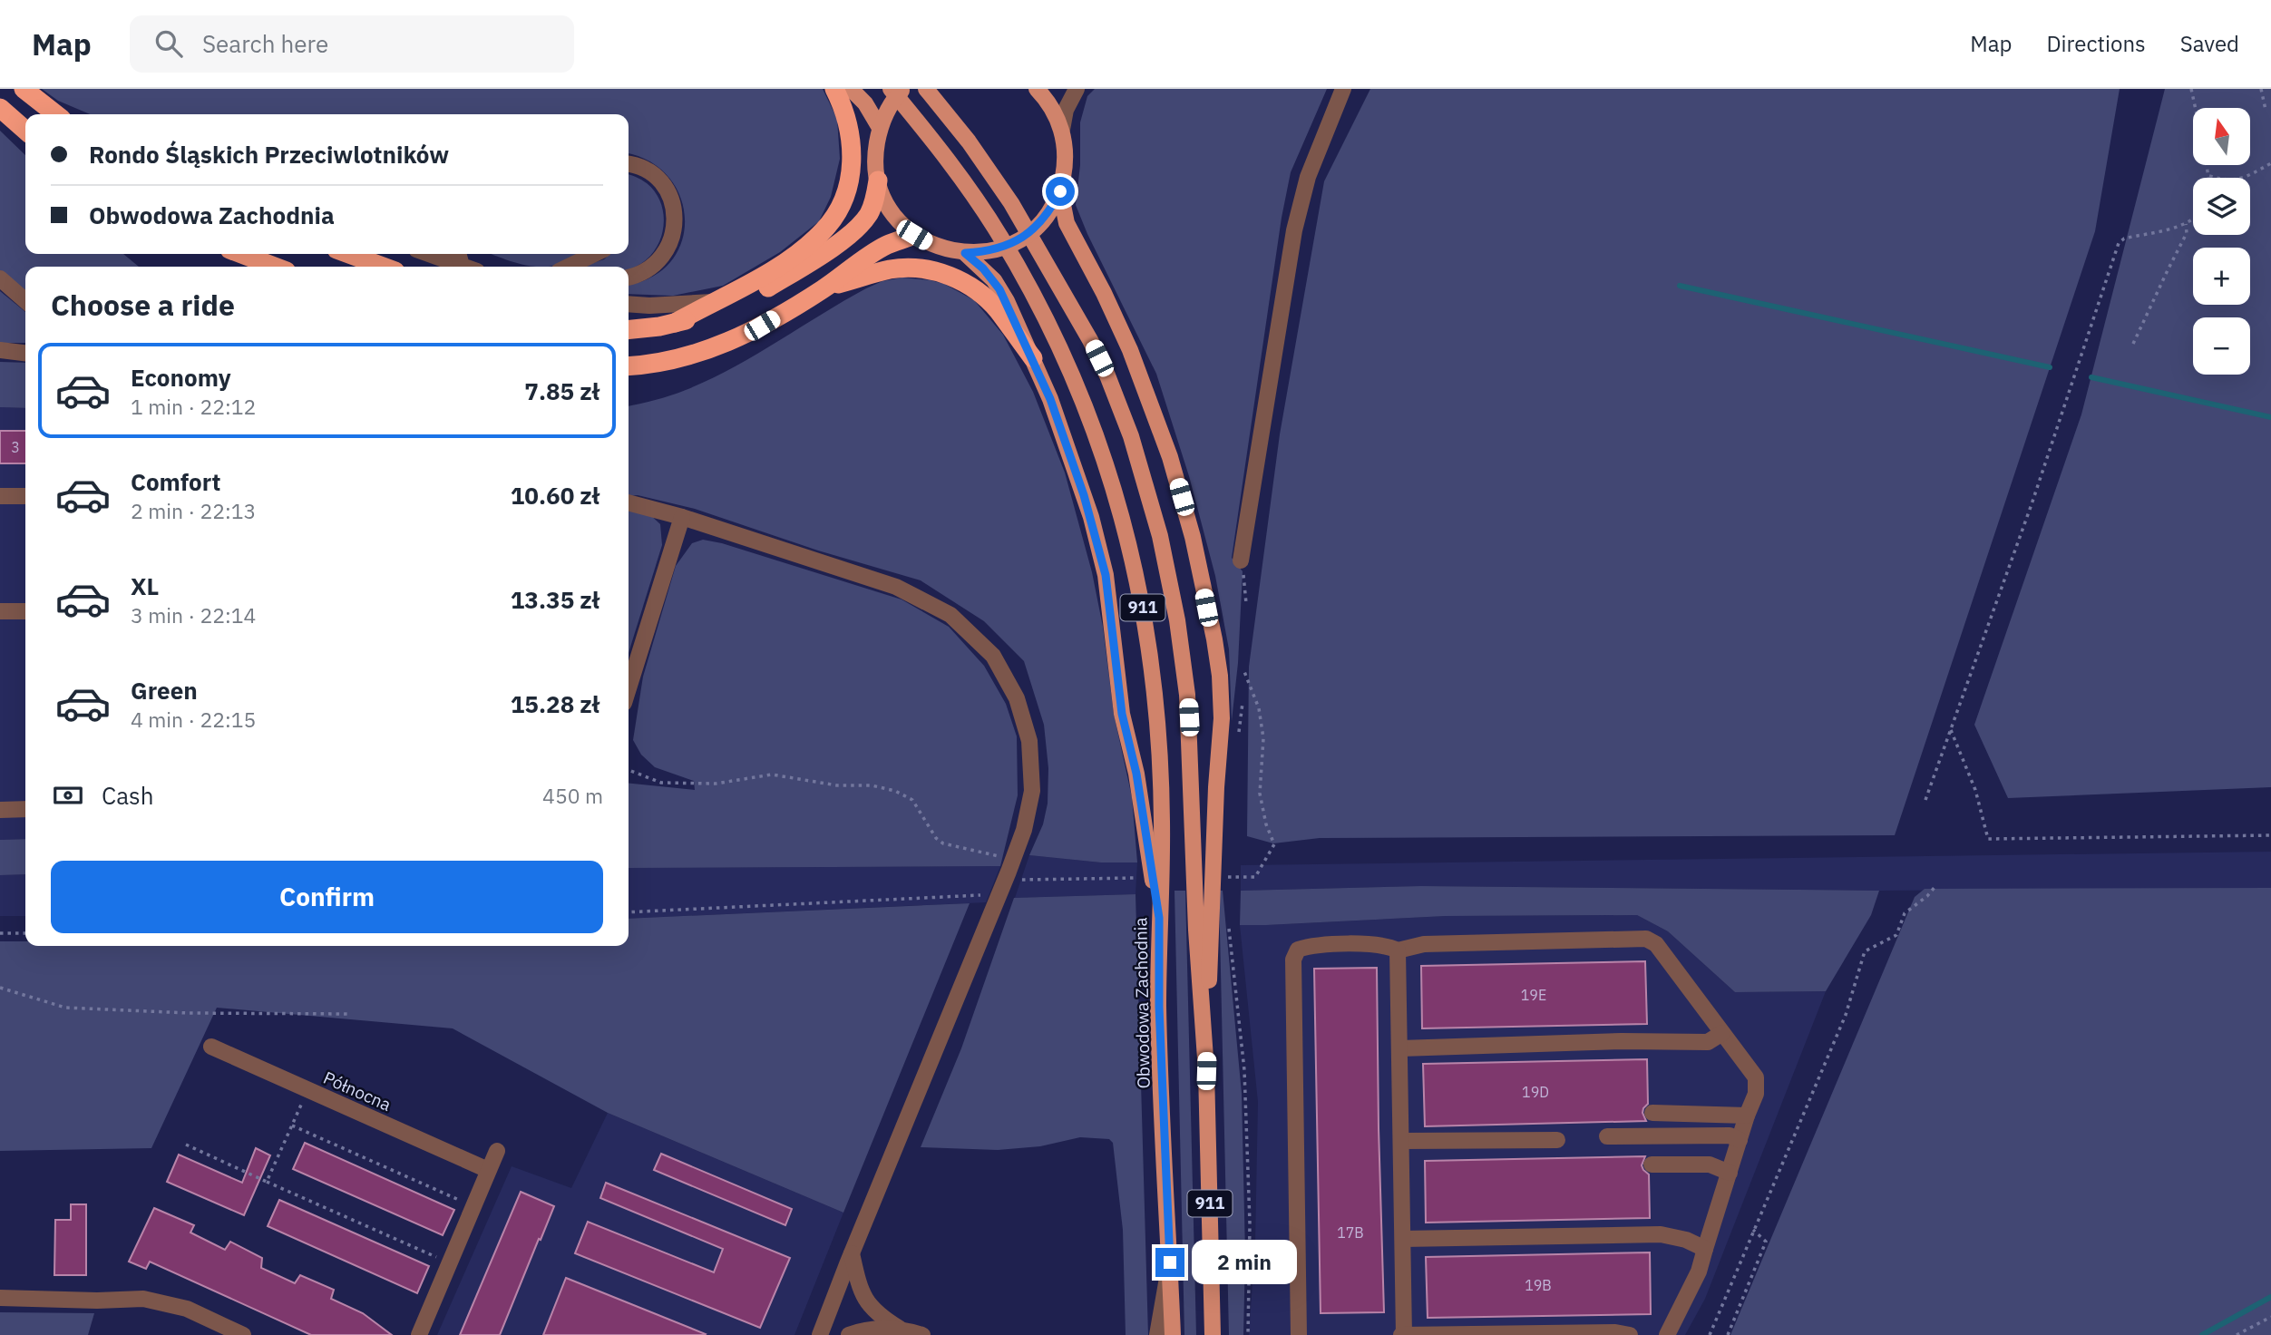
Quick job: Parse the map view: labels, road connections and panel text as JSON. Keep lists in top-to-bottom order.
{
  "streets": {
    "main road": ["911", "Obwodowa Zachodnia"],
    "street": ["Północna"]
  },
  "house_numbers": [
    "3",
    "19E",
    "19D",
    "17B",
    "19B"
  ],
  "north": "top",
  "page": {
    "header": "Map",
    "search": "Search here",
    "nav": ["Map", "Directions", "Saved"],
    "map_buttons": ["+", "−"],
    "banner": ["Rondo Śląskich Przeciwlotników", "Obwodowa Zachodnia"],
    "heading": "Choose a ride",
    "list": [
      {
        "name": "Economy",
        "note": "1 min · 22:12",
        "value": "7.85 zł"
      },
      {
        "name": "Comfort",
        "note": "2 min · 22:13",
        "value": "10.60 zł"
      },
      {
        "name": "XL",
        "note": "3 min · 22:14",
        "value": "13.35 zł"
      },
      {
        "name": "Green",
        "note": "4 min · 22:15",
        "value": "15.28 zł"
      }
    ],
    "pay": ["Cash", "450 m"],
    "buttons": "Confirm",
    "bubble": "2 min"
  }
}
